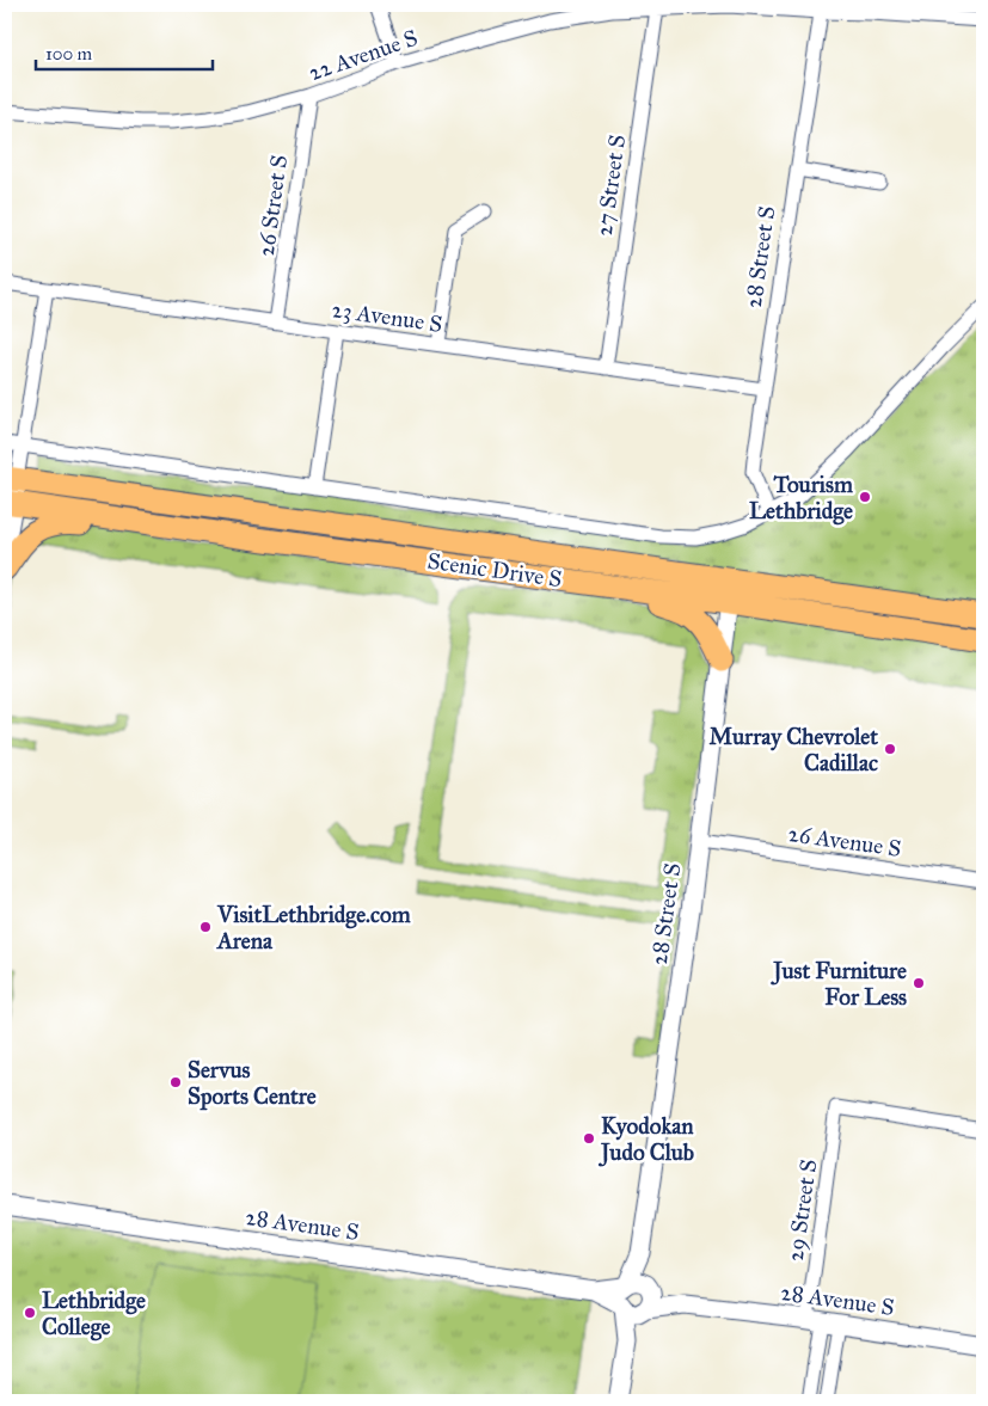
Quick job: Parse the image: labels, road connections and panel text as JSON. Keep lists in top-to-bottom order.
{
  "streets": {
    "main road": ["Scenic Drive S"],
    "street": [
      "22 Avenue S",
      "27 Street S",
      "26 Street S",
      "28 Street S",
      "23 Avenue S",
      "26 Avenue S",
      "29 Street S",
      "28 Avenue S"
    ]
  },
  "crossings": [
    ["22 Avenue S", "27 Street S"],
    ["22 Avenue S", "26 Street S"],
    ["22 Avenue S", "28 Street S"],
    ["27 Street S", "23 Avenue S"],
    ["26 Street S", "23 Avenue S"],
    ["28 Street S", "23 Avenue S"],
    ["28 Street S", "Scenic Drive S"],
    ["28 Street S", "26 Avenue S"],
    ["29 Street S", "28 Avenue S"]
  ],
  "places": [
    "Tourism Lethbridge",
    "Murray Chevrolet Cadillac",
    "VisitLethbridge.com Arena",
    "Just Furniture For Less",
    "Servus Sports Centre",
    "Kyodokan Judo Club",
    "Lethbridge College"
  ],
  "scale_bar": "100 m"
}
